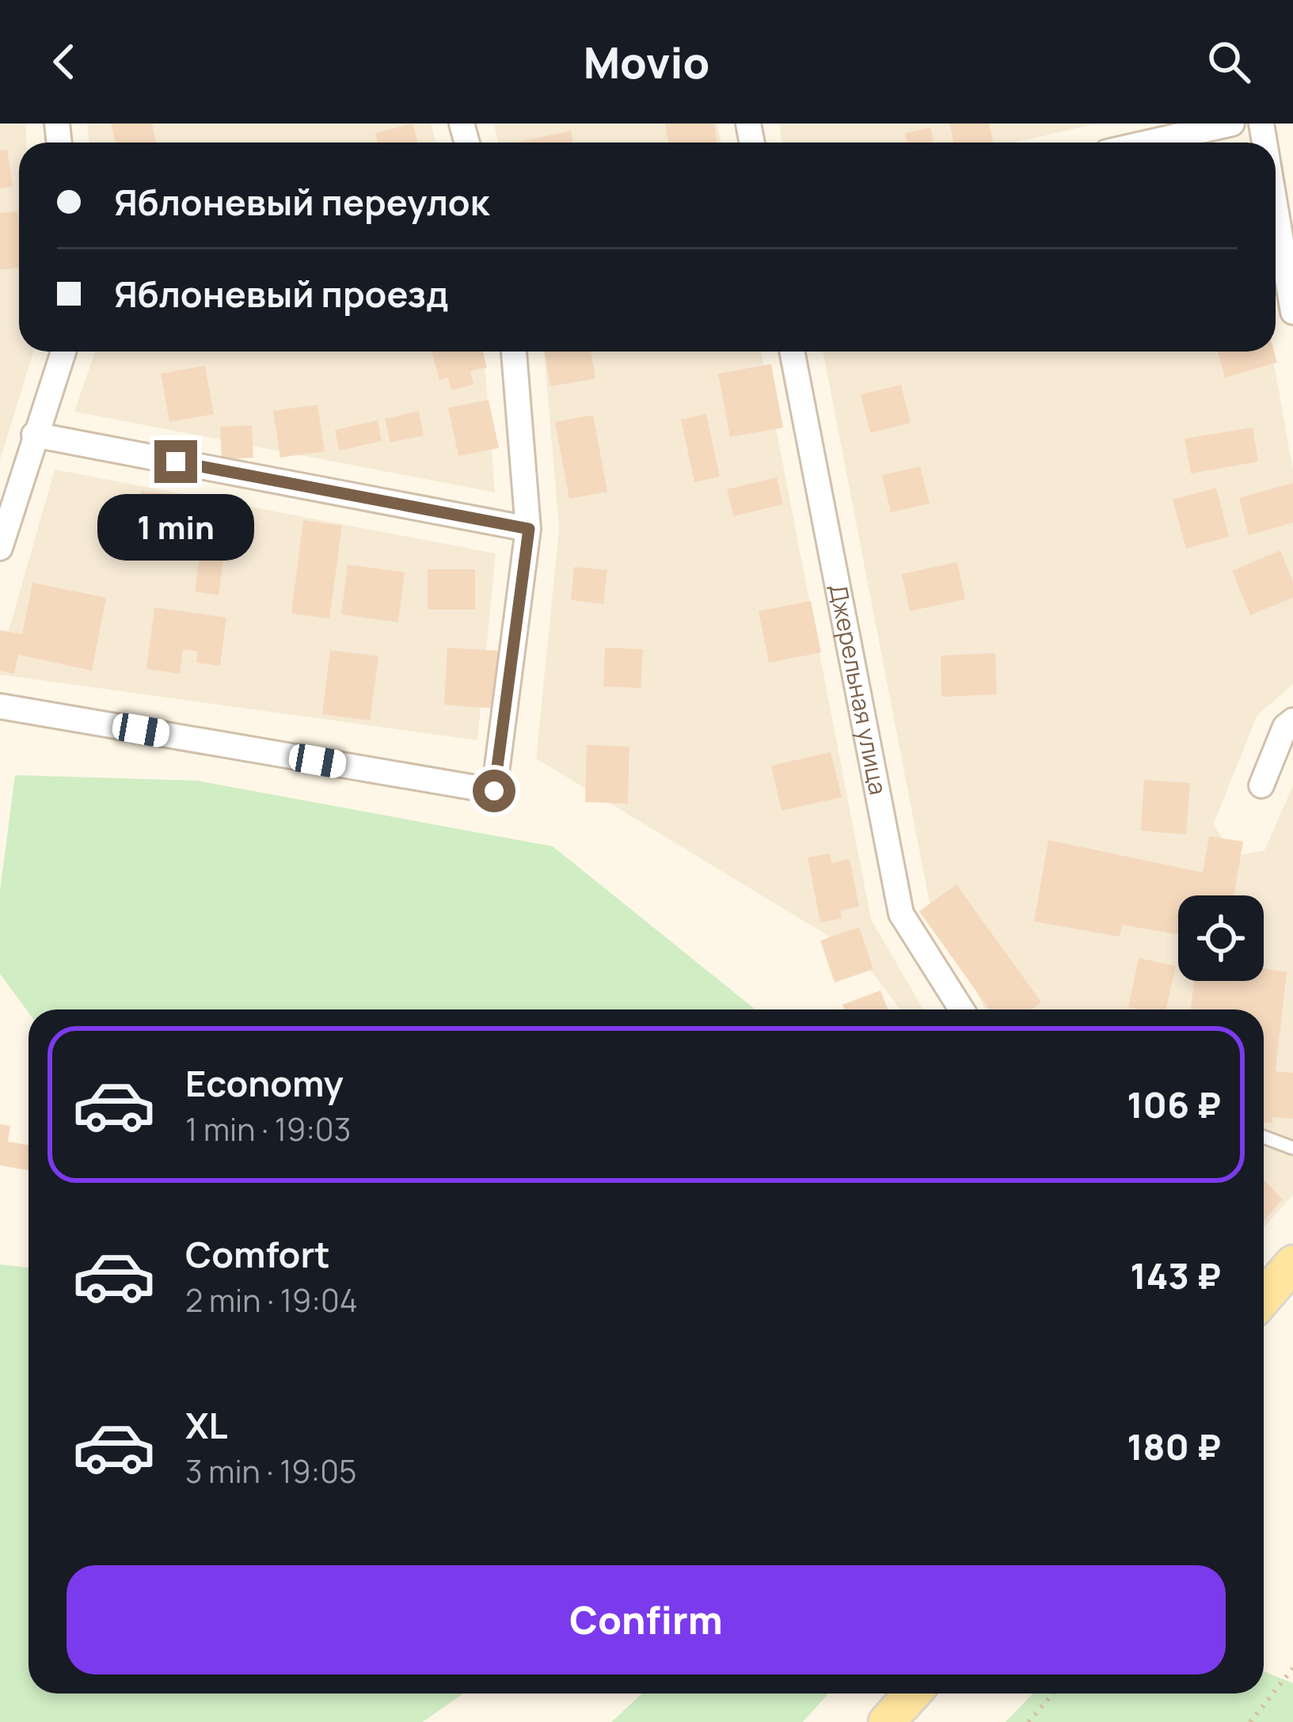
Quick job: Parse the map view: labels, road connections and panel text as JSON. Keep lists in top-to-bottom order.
{
  "streets": {
    "street": ["Джерельная улица"]
  },
  "page": {
    "header": "Movio",
    "banner": ["Яблоневый переулок", "Яблоневый проезд"],
    "bubble": "1 min",
    "list": [
      {
        "name": "Economy",
        "note": "1 min · 19:03",
        "value": "106 ₽"
      },
      {
        "name": "Comfort",
        "note": "2 min · 19:04",
        "value": "143 ₽"
      },
      {
        "name": "XL",
        "note": "3 min · 19:05",
        "value": "180 ₽"
      }
    ],
    "buttons": "Confirm"
  }
}
